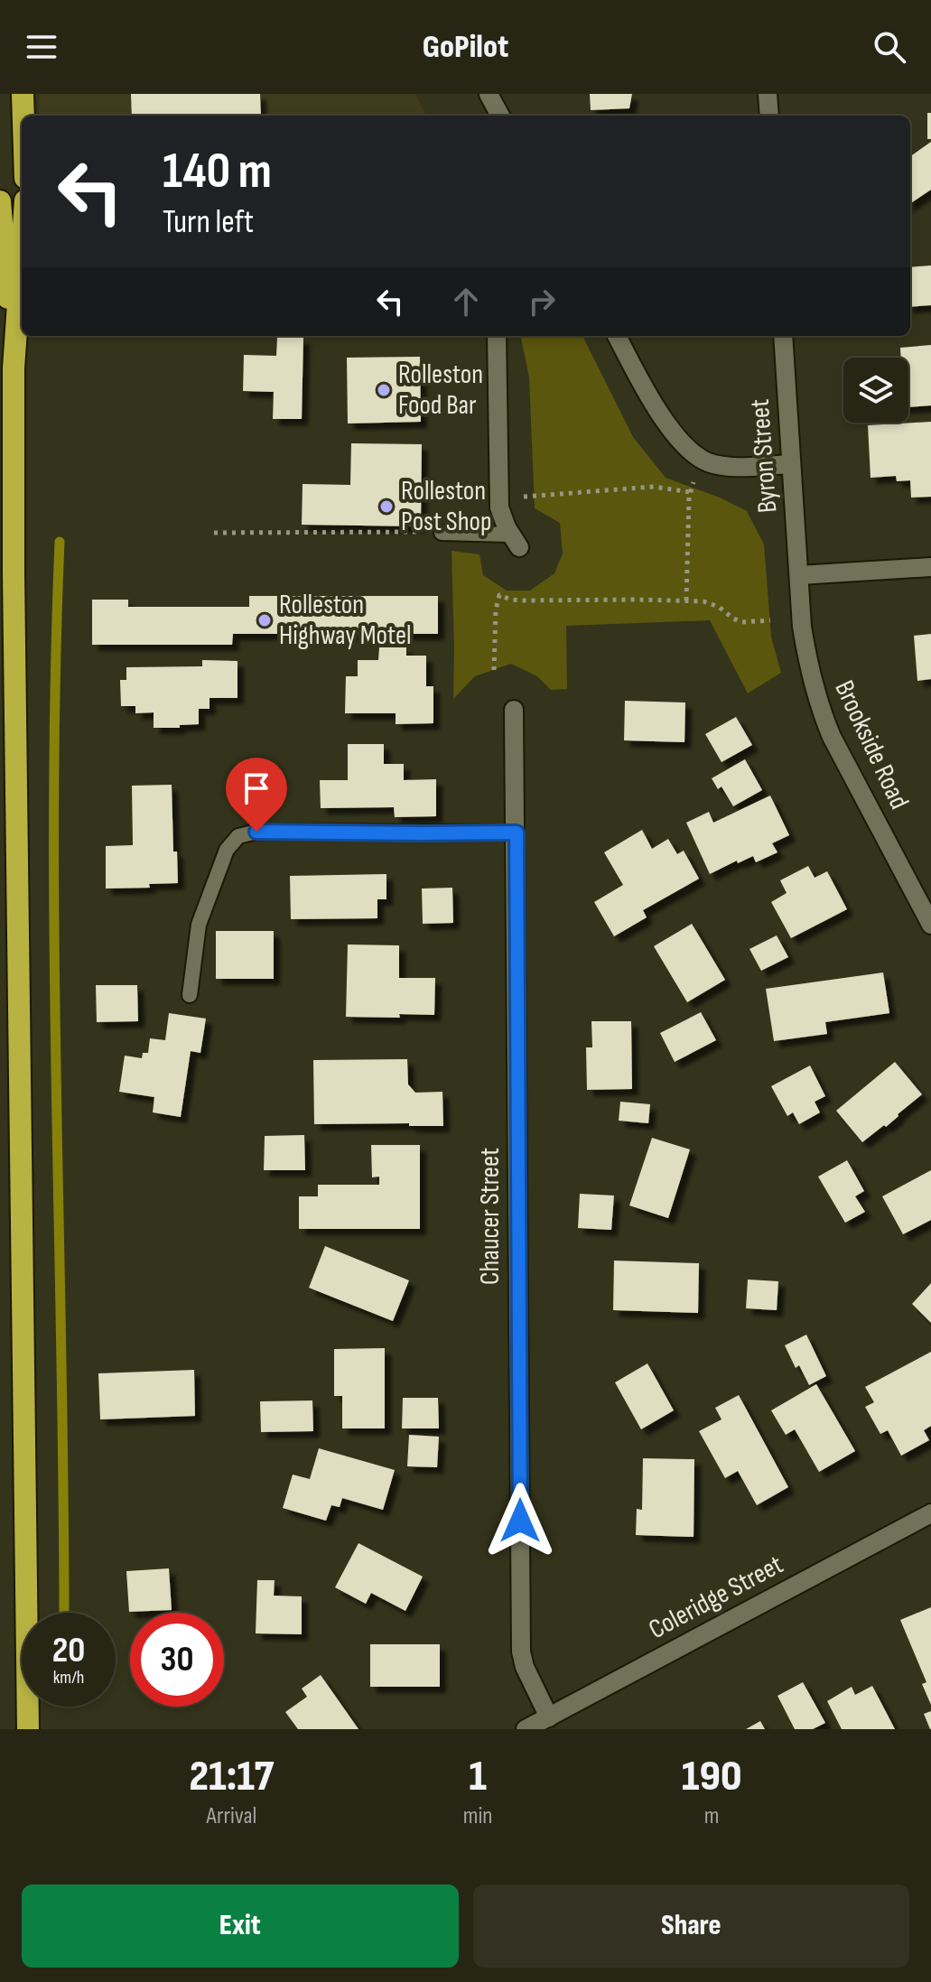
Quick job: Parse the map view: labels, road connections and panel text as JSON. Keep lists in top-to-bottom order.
{
  "streets": {
    "street": [
      "Byron Street",
      "Brookside Road",
      "Chaucer Street",
      "Coleridge Street"
    ]
  },
  "crossings": [
    ["Byron Street", "Brookside Road"],
    ["Chaucer Street", "Coleridge Street"]
  ],
  "places": ["Rolleston Food Bar", "Rolleston Post Shop", "Rolleston Highway Motel"],
  "page": {
    "header": "GoPilot",
    "turn": ["140 m", "Turn left"],
    "speed": "20 km/h",
    "limit": "30",
    "eta": [
      "21:17",
      "Arrival",
      "1",
      "min",
      "190",
      "m"
    ],
    "buttons": ["Exit", "Share"]
  }
}
